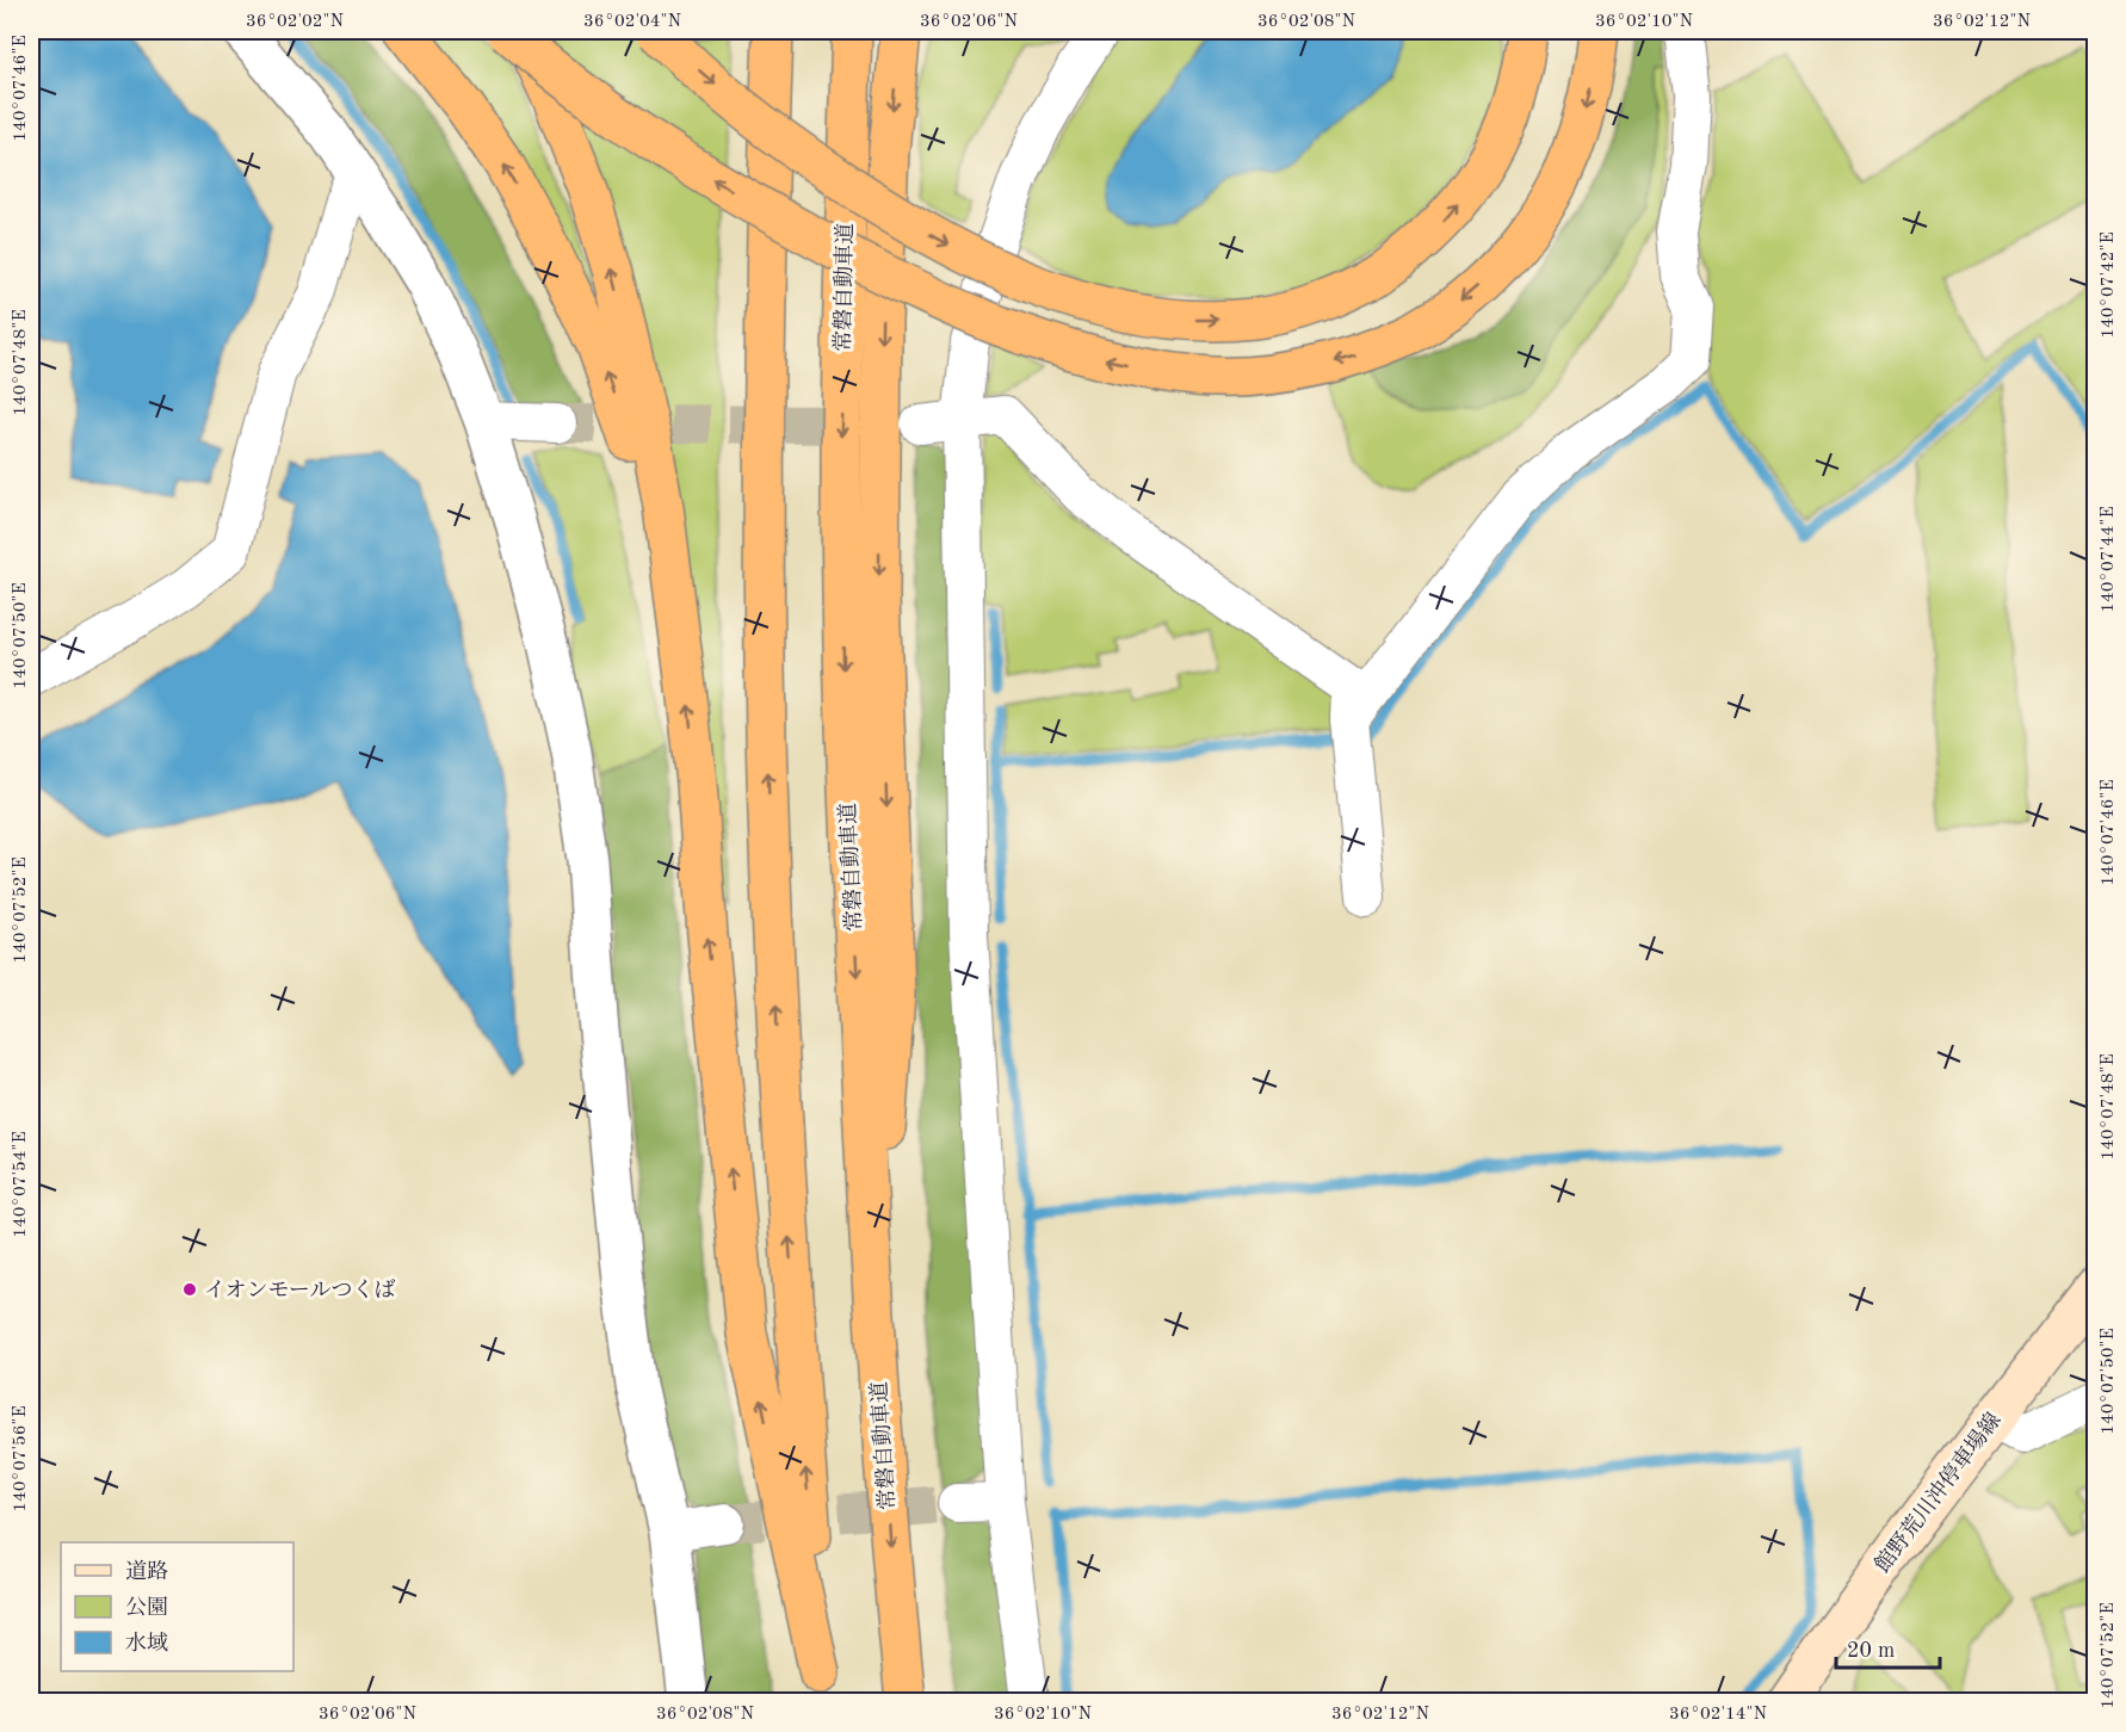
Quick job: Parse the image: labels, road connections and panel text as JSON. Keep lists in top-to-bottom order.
{
  "streets": {
    "highway": ["常磐自動車道"],
    "main road": ["館野荒川沖停車場線"]
  },
  "places": ["イオンモールつくば"],
  "legend": ["道路", "公園", "水域"],
  "scale_bar": "20 m",
  "coordinates": [
    "36°02'02\"N",
    "36°02'04\"N",
    "36°02'06\"N",
    "36°02'08\"N",
    "36°02'10\"N",
    "36°02'12\"N",
    "140°07'46\"E",
    "140°07'42\"E",
    "140°07'48\"E",
    "140°07'44\"E",
    "140°07'50\"E",
    "140°07'52\"E",
    "140°07'54\"E",
    "140°07'56\"E",
    "36°02'14\"N"
  ]
}
